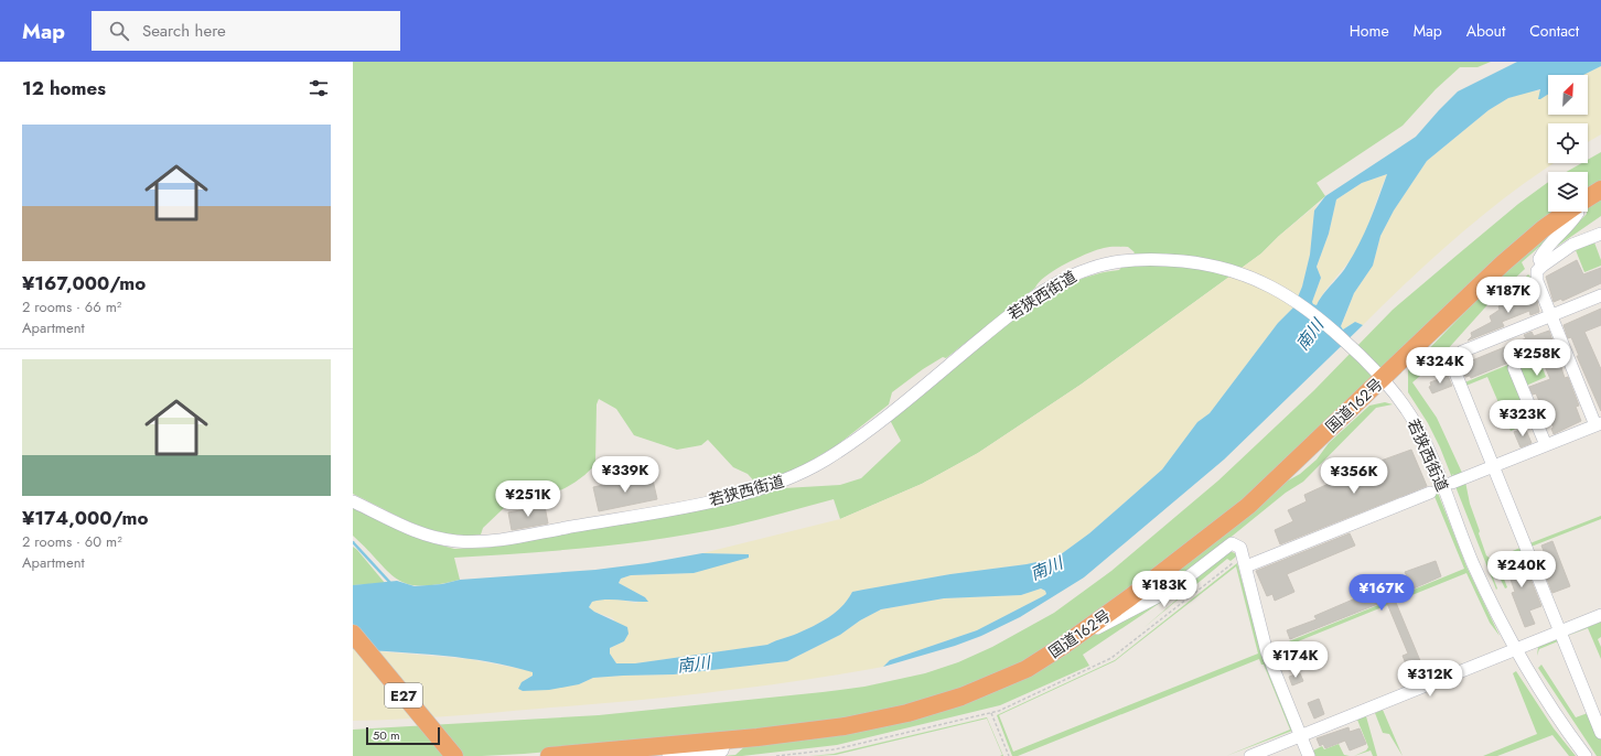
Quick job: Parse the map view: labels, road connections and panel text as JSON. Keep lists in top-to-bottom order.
{
  "streets": {
    "highway": ["国道162号", "E27"],
    "street": ["若狭西街道"]
  },
  "crossings": [
    ["若狭西街道", "国道162号"]
  ],
  "water": ["南川"],
  "scale_bar": "50 m",
  "north": "top right",
  "page": {
    "header": "Map",
    "search": "Search here",
    "nav": [
      "Home",
      "Map",
      "About",
      "Contact"
    ],
    "heading": "12 homes",
    "list": [
      {
        "name": "¥167,000/mo",
        "note": "2 rooms · 66 m² · Apartment"
      },
      {
        "name": "¥174,000/mo",
        "note": "2 rooms · 60 m² · Apartment"
      }
    ],
    "price": [
      "¥187K",
      "¥258K",
      "¥324K",
      "¥323K",
      "¥339K",
      "¥356K",
      "¥251K",
      "¥240K",
      "¥183K",
      "¥167K",
      "¥174K",
      "¥312K"
    ],
    "scale": "50 m"
  }
}
